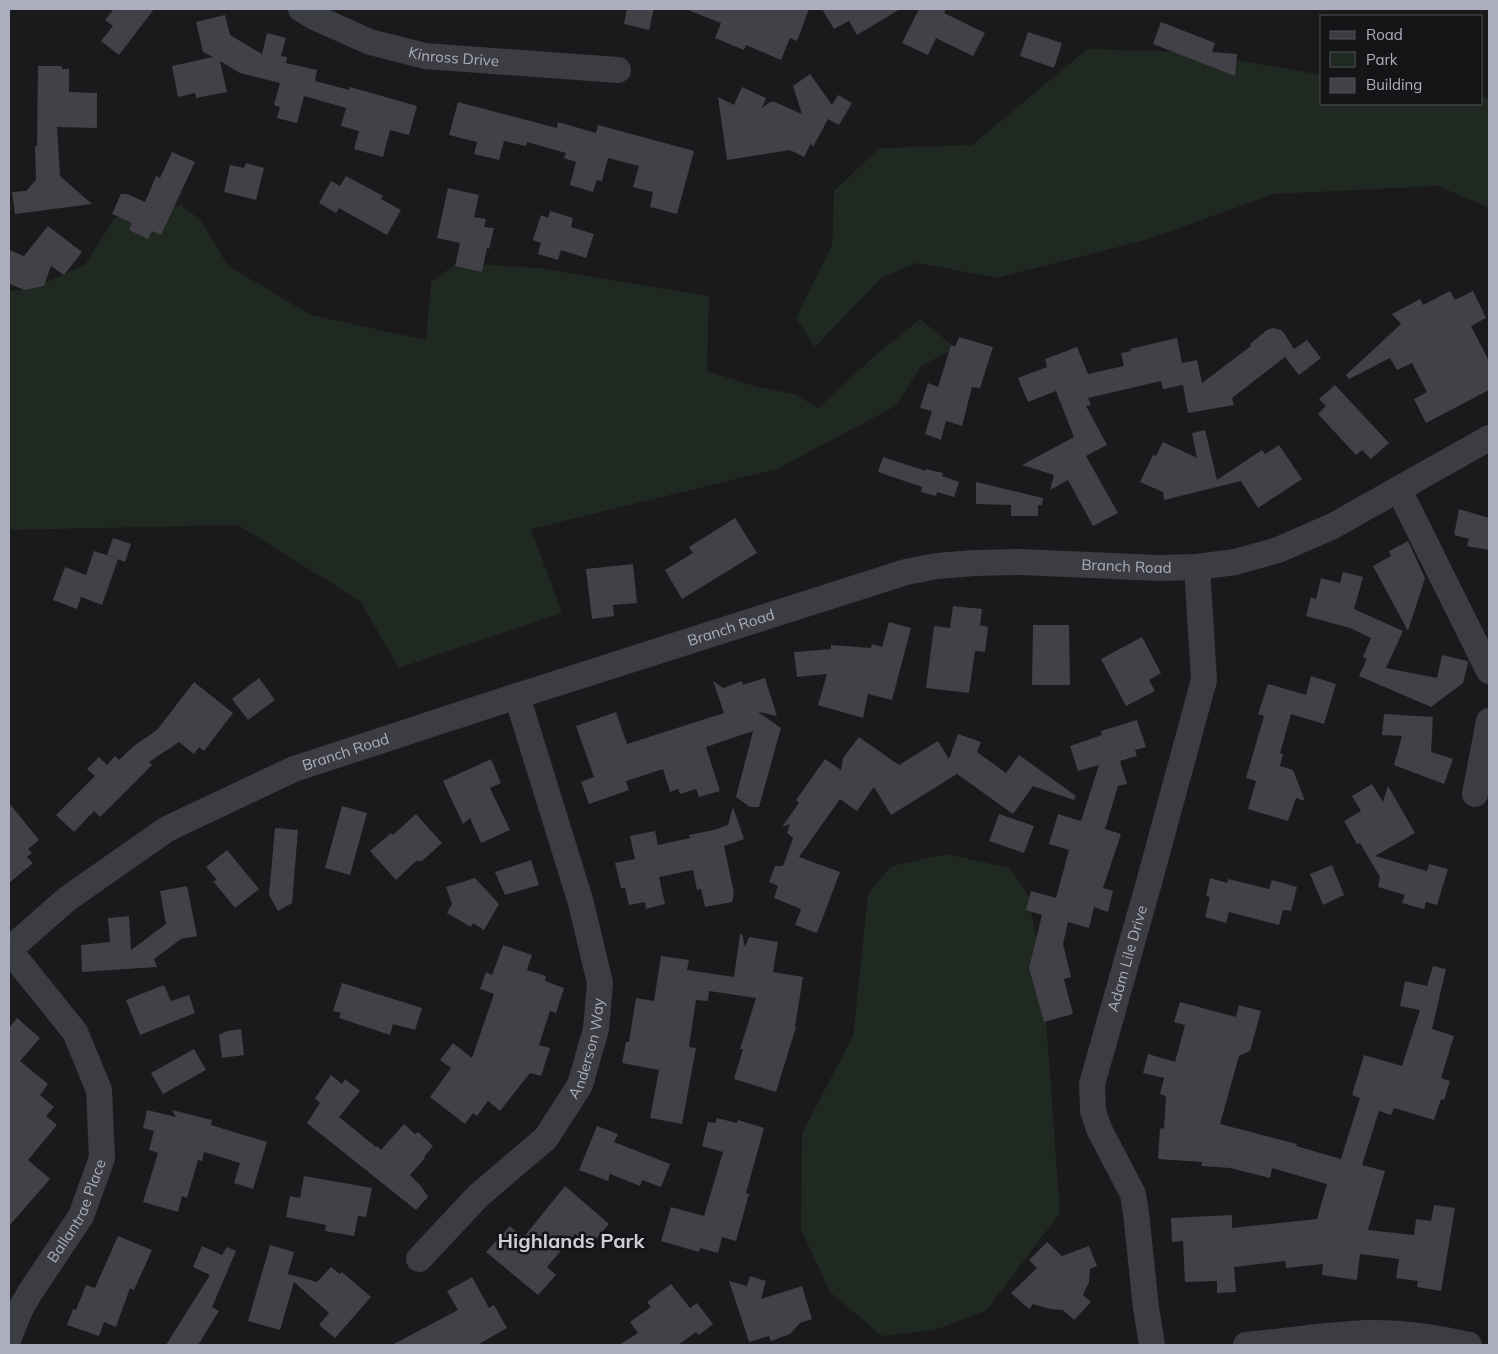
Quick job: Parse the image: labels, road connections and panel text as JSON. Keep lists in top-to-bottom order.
{
  "streets": {
    "street": [
      "Kinross Drive",
      "Branch Road",
      "Adam Lile Drive",
      "Anderson Way",
      "Ballantrae Place"
    ]
  },
  "crossings": [
    ["Branch Road", "Adam Lile Drive"],
    ["Branch Road", "Anderson Way"],
    ["Branch Road", "Ballantrae Place"]
  ],
  "districts": ["Highlands Park"],
  "legend": ["Road", "Park", "Building"]
}
